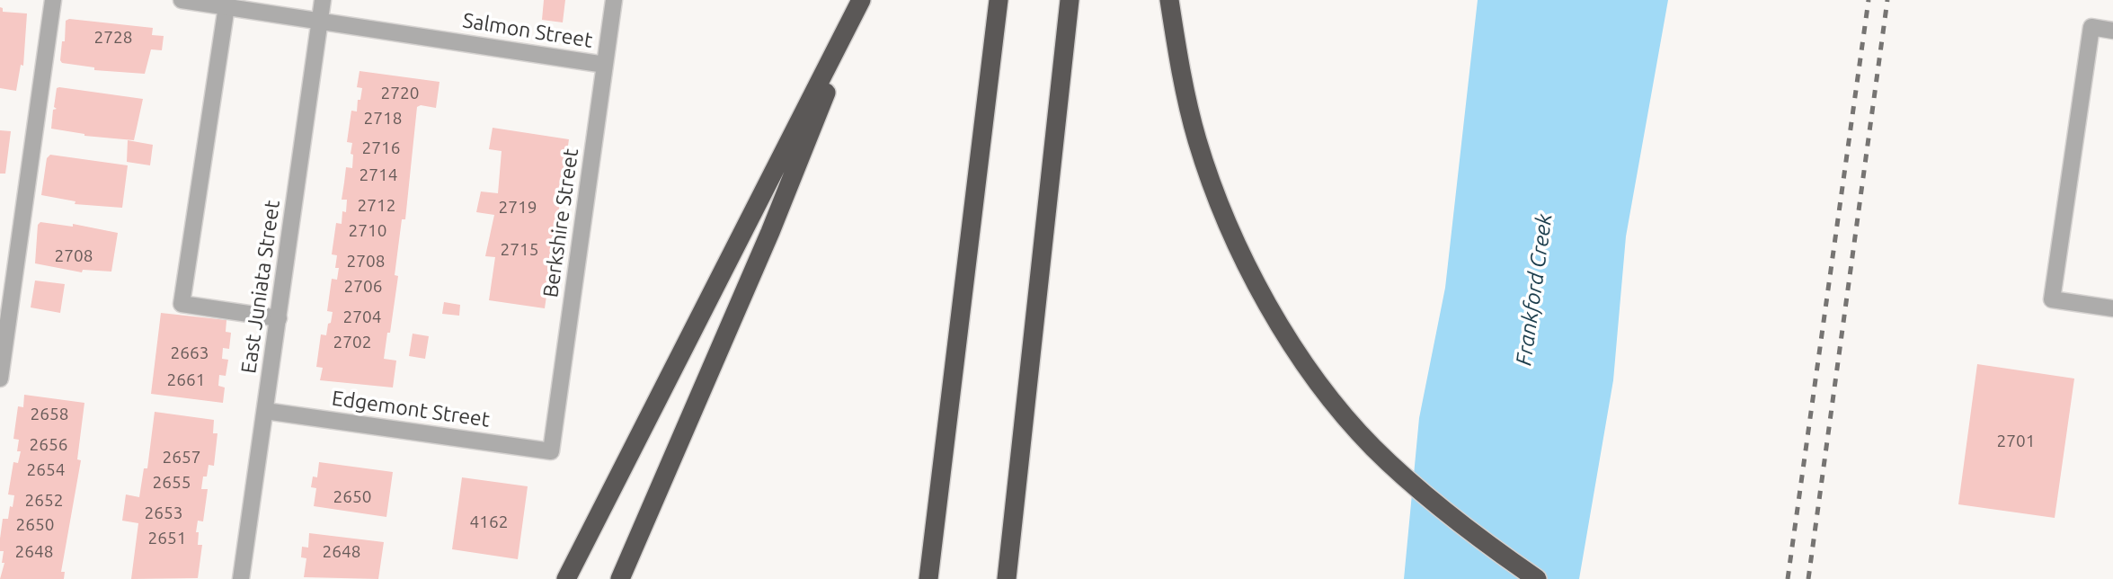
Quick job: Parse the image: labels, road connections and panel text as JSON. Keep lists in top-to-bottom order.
{
  "streets": {
    "street": [
      "Salmon Street",
      "Berkshire Street",
      "East Juniata Street",
      "Edgemont Street"
    ]
  },
  "crossings": [
    ["Salmon Street", "Berkshire Street"],
    ["Salmon Street", "East Juniata Street"],
    ["Berkshire Street", "Edgemont Street"],
    ["East Juniata Street", "Edgemont Street"]
  ],
  "water": ["Frankford Creek"],
  "house_numbers": [
    "2728",
    "2720",
    "2718",
    "2716",
    "2714",
    "2712",
    "2719",
    "2710",
    "2715",
    "2708",
    "2708",
    "2706",
    "2704",
    "2702",
    "2663",
    "2661",
    "2658",
    "2701",
    "2656",
    "2657",
    "2654",
    "2655",
    "2650",
    "2652",
    "2653",
    "4162",
    "2650",
    "2651",
    "2648",
    "2648"
  ]
}
